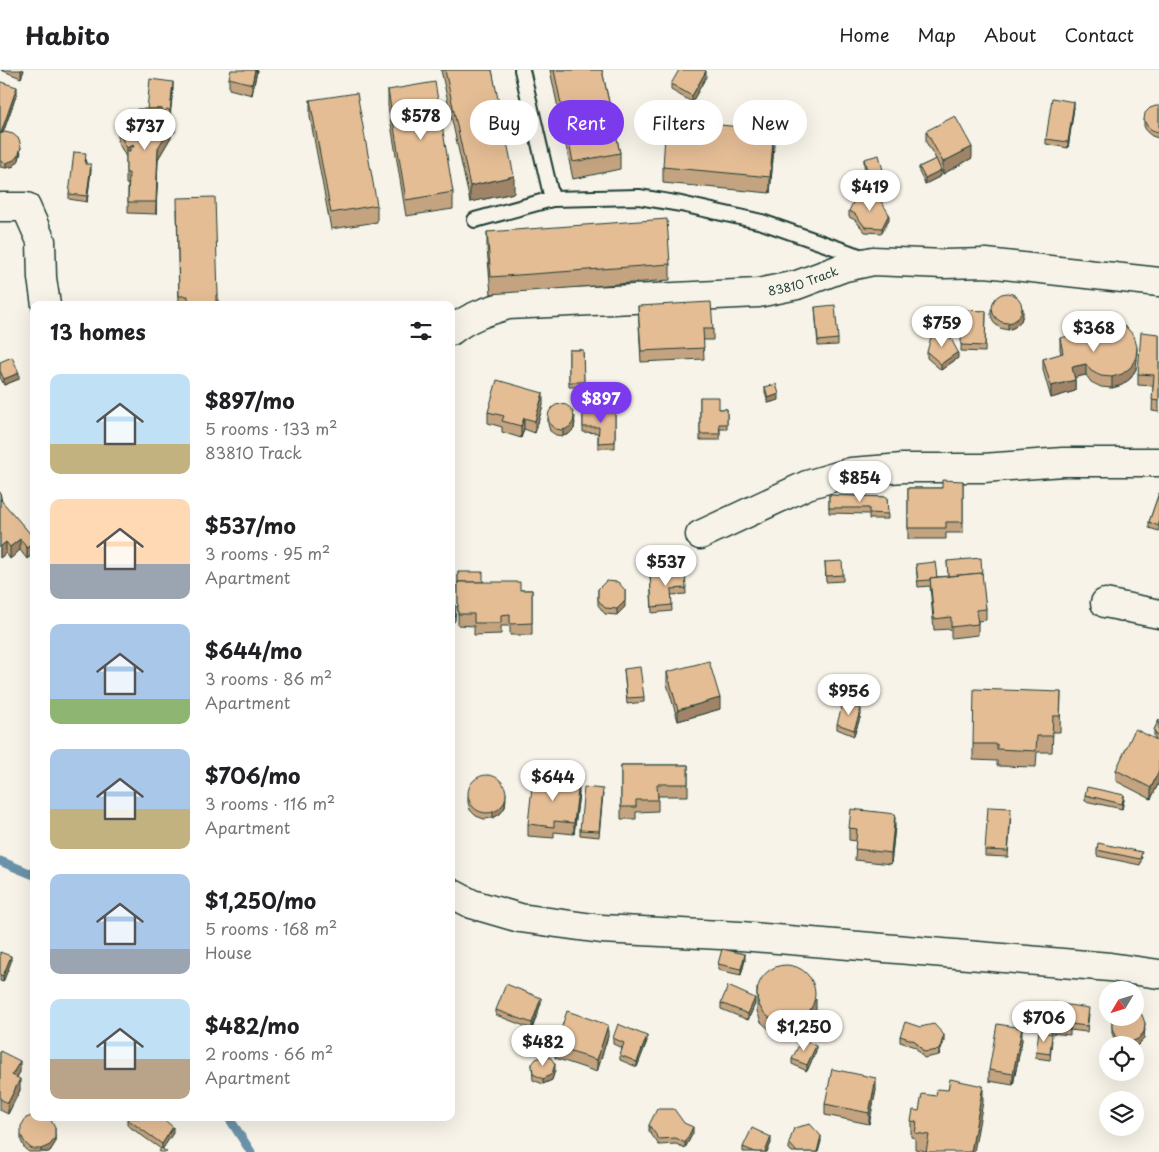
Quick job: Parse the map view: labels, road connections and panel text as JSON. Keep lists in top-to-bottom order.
{
  "streets": {
    "street": ["83810 Track"]
  },
  "north": "bottom left",
  "page": {
    "header": "Habito",
    "nav": [
      "Home",
      "Map",
      "About",
      "Contact"
    ],
    "price": [
      "$578",
      "$737",
      "$419",
      "$759",
      "$368",
      "$897",
      "$854",
      "$537",
      "$956",
      "$644",
      "$706",
      "$1,250",
      "$482"
    ],
    "chip": [
      "Buy",
      "Rent",
      "Filters",
      "New"
    ],
    "heading": "13 homes",
    "list": [
      {
        "name": "$897/mo",
        "note": "5 rooms · 133 m² · 83810 Track"
      },
      {
        "name": "$537/mo",
        "note": "3 rooms · 95 m² · Apartment"
      },
      {
        "name": "$644/mo",
        "note": "3 rooms · 86 m² · Apartment"
      },
      {
        "name": "$706/mo",
        "note": "3 rooms · 116 m² · Apartment"
      },
      {
        "name": "$1,250/mo",
        "note": "5 rooms · 168 m² · House"
      },
      {
        "name": "$482/mo",
        "note": "2 rooms · 66 m² · Apartment"
      }
    ]
  }
}
